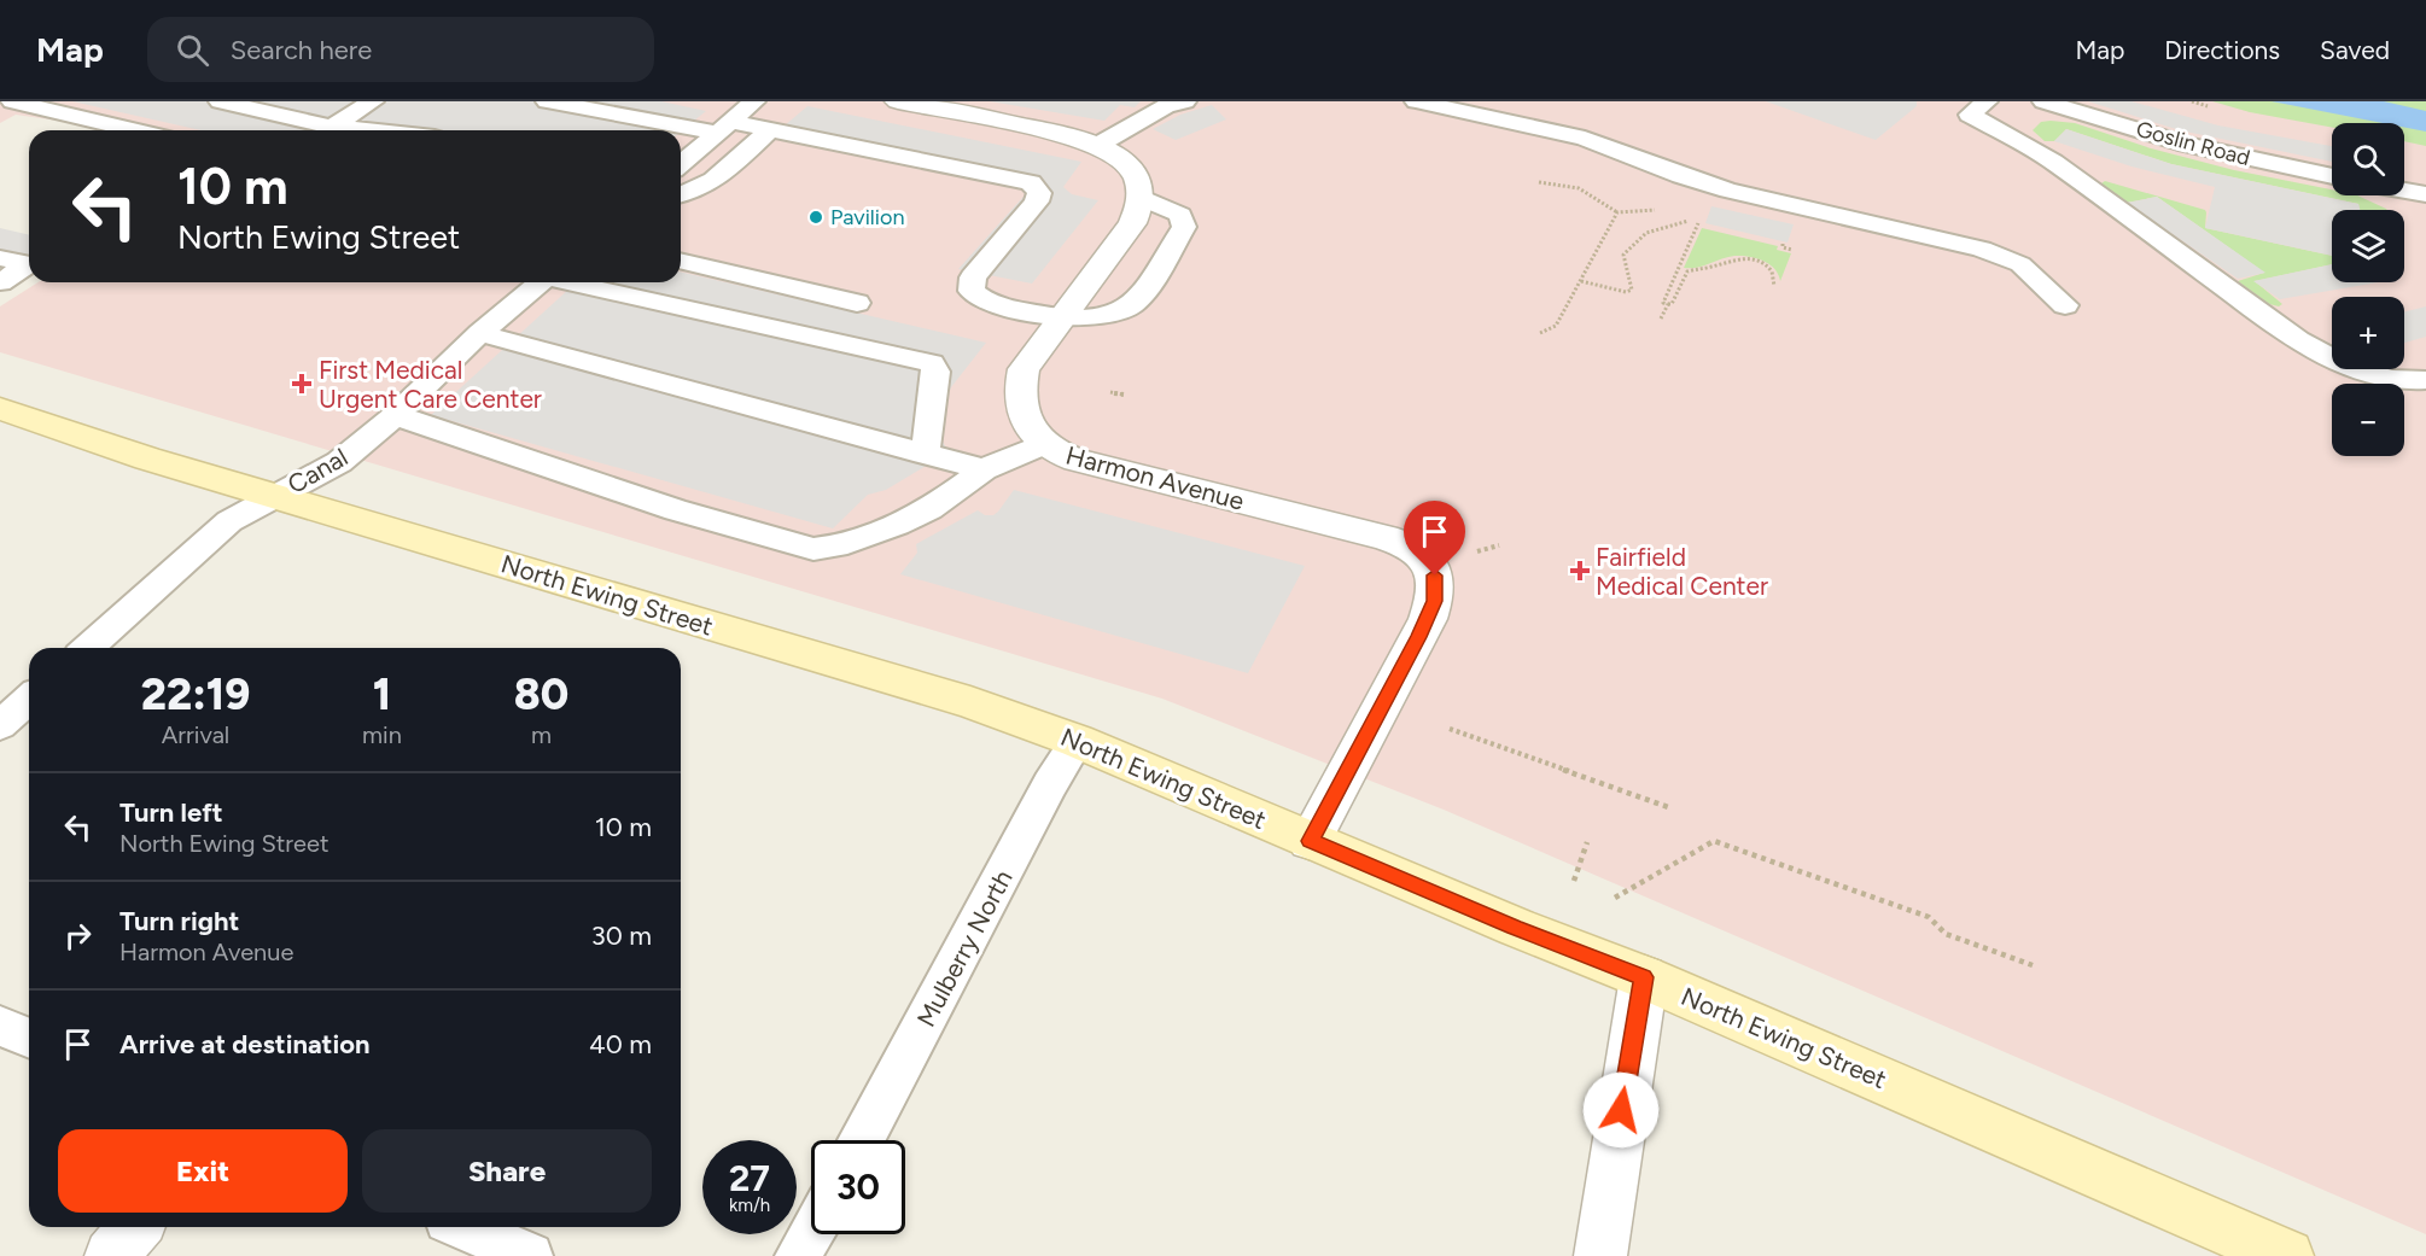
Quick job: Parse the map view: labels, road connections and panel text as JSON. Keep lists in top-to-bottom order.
{
  "streets": {
    "street": ["Harmon Avenue", "North Ewing Street"],
    "lane": ["Goslin Road", "Canal", "Mulberry North"]
  },
  "crossings": [
    ["Canal", "North Ewing Street"],
    ["Harmon Avenue", "North Ewing Street"],
    ["North Ewing Street", "Mulberry North"]
  ],
  "places": {
    "other": ["Pavilion"],
    "health": ["First Medical Urgent Care Center", "Fairfield Medical Center"]
  },
  "page": {
    "header": "Map",
    "search": "Search here",
    "nav": ["Map", "Directions", "Saved"],
    "map_buttons": ["+", "−"],
    "turn": ["10 m", "North Ewing Street"],
    "eta": [
      "22:19",
      "Arrival",
      "1",
      "min",
      "80",
      "m"
    ],
    "list": [
      {
        "name": "Turn left",
        "note": "North Ewing Street",
        "value": "10 m"
      },
      {
        "name": "Turn right",
        "note": "Harmon Avenue",
        "value": "30 m"
      },
      {
        "name": "Arrive at destination",
        "value": "40 m"
      }
    ],
    "buttons": ["Exit", "Share"],
    "speed": "27 km/h",
    "limit": "30"
  }
}
